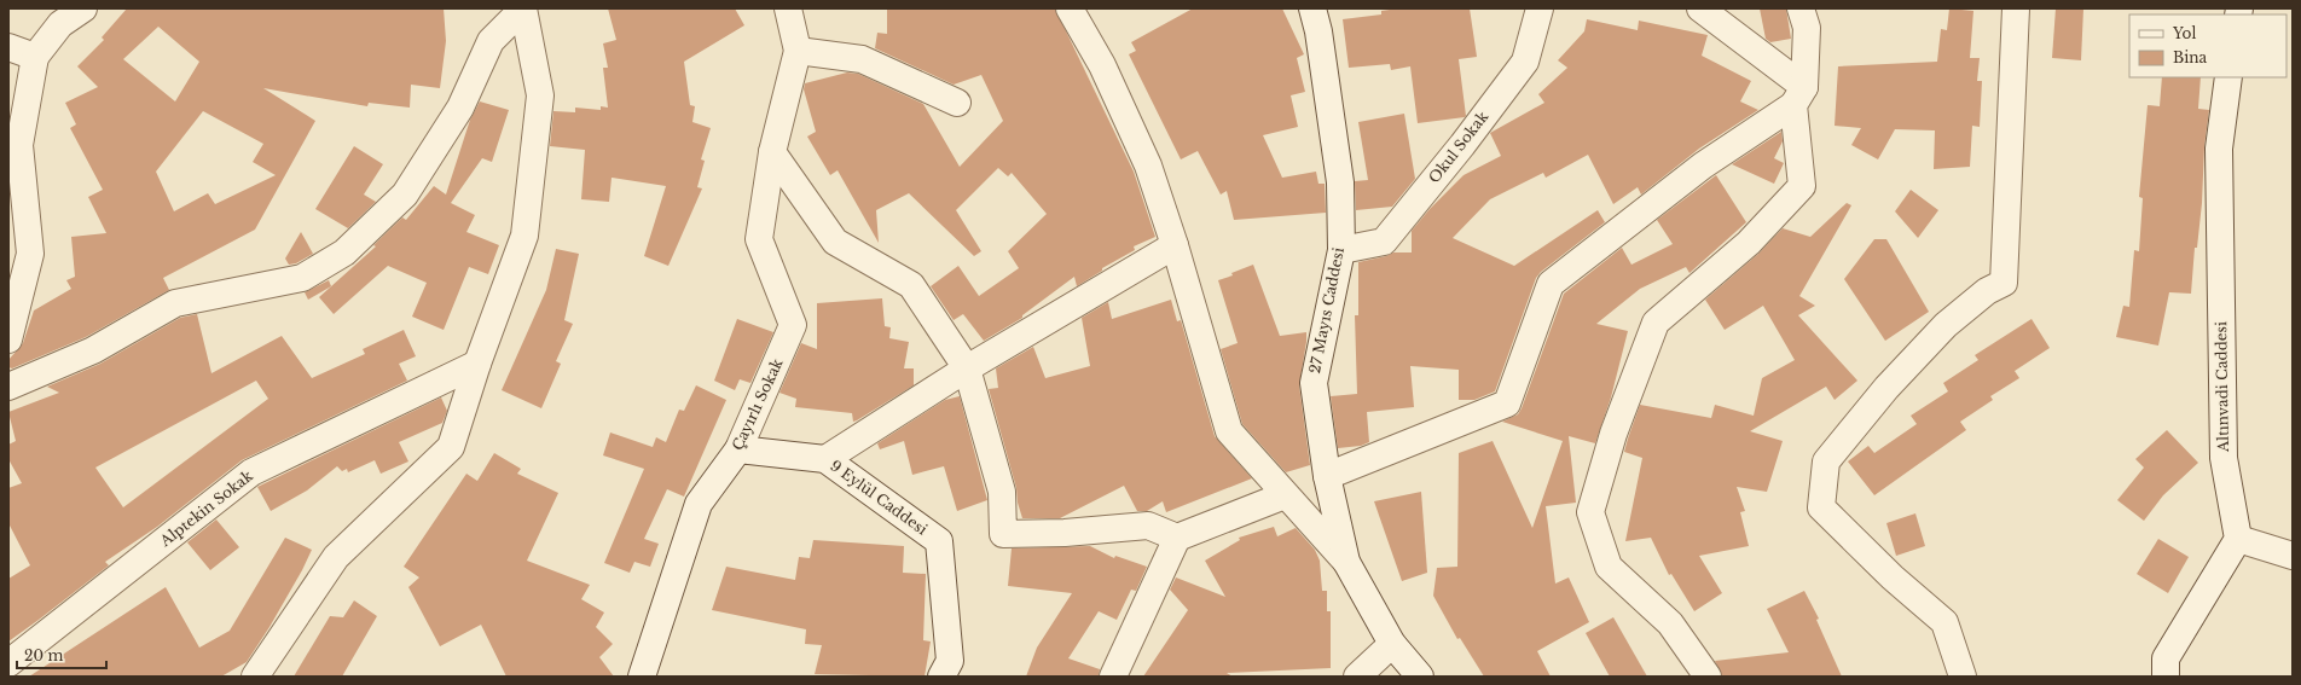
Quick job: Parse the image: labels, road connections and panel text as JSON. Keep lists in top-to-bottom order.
{
  "streets": {
    "street": [
      "Okul Sokak",
      "27 Mayıs Caddesi",
      "Altınvadi Caddesi",
      "Çayırlı Sokak",
      "9 Eylül Caddesi",
      "Alptekin Sokak"
    ]
  },
  "crossings": [
    ["Okul Sokak", "27 Mayıs Caddesi"],
    ["Çayırlı Sokak", "9 Eylül Caddesi"]
  ],
  "legend": ["Yol", "Bina"],
  "scale_bar": "20 m"
}
